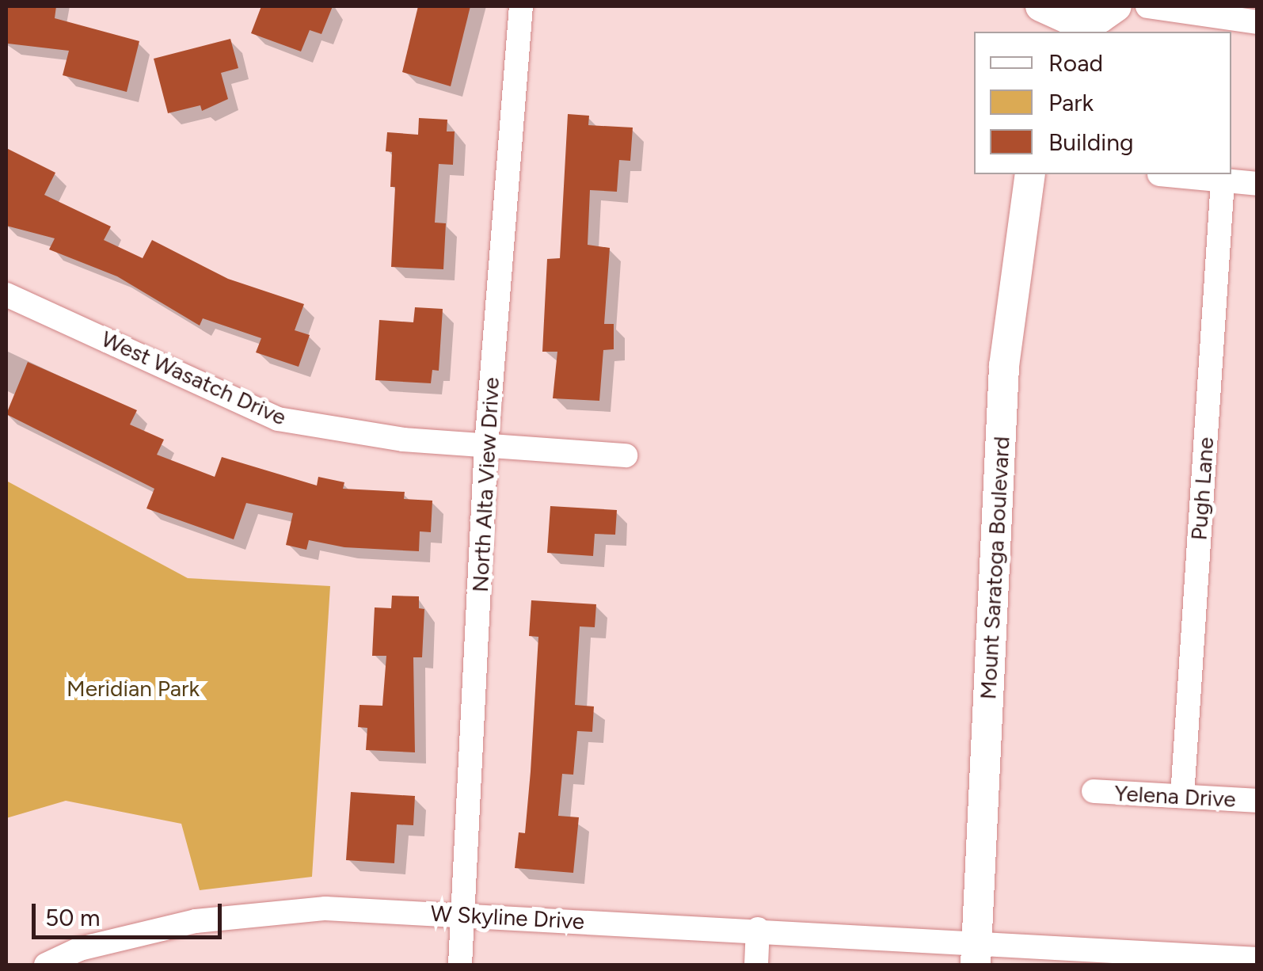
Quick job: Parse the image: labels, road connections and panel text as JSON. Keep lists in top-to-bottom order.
{
  "streets": {
    "street": [
      "West Wasatch Drive",
      "North Alta View Drive",
      "Pugh Lane",
      "Mount Saratoga Boulevard",
      "Yelena Drive",
      "W Skyline Drive"
    ]
  },
  "crossings": [
    ["West Wasatch Drive", "North Alta View Drive"],
    ["North Alta View Drive", "W Skyline Drive"],
    ["Pugh Lane", "Yelena Drive"],
    ["Mount Saratoga Boulevard", "W Skyline Drive"]
  ],
  "parks": ["Meridian Park"],
  "legend": ["Road", "Park", "Building"],
  "scale_bar": "50 m"
}
